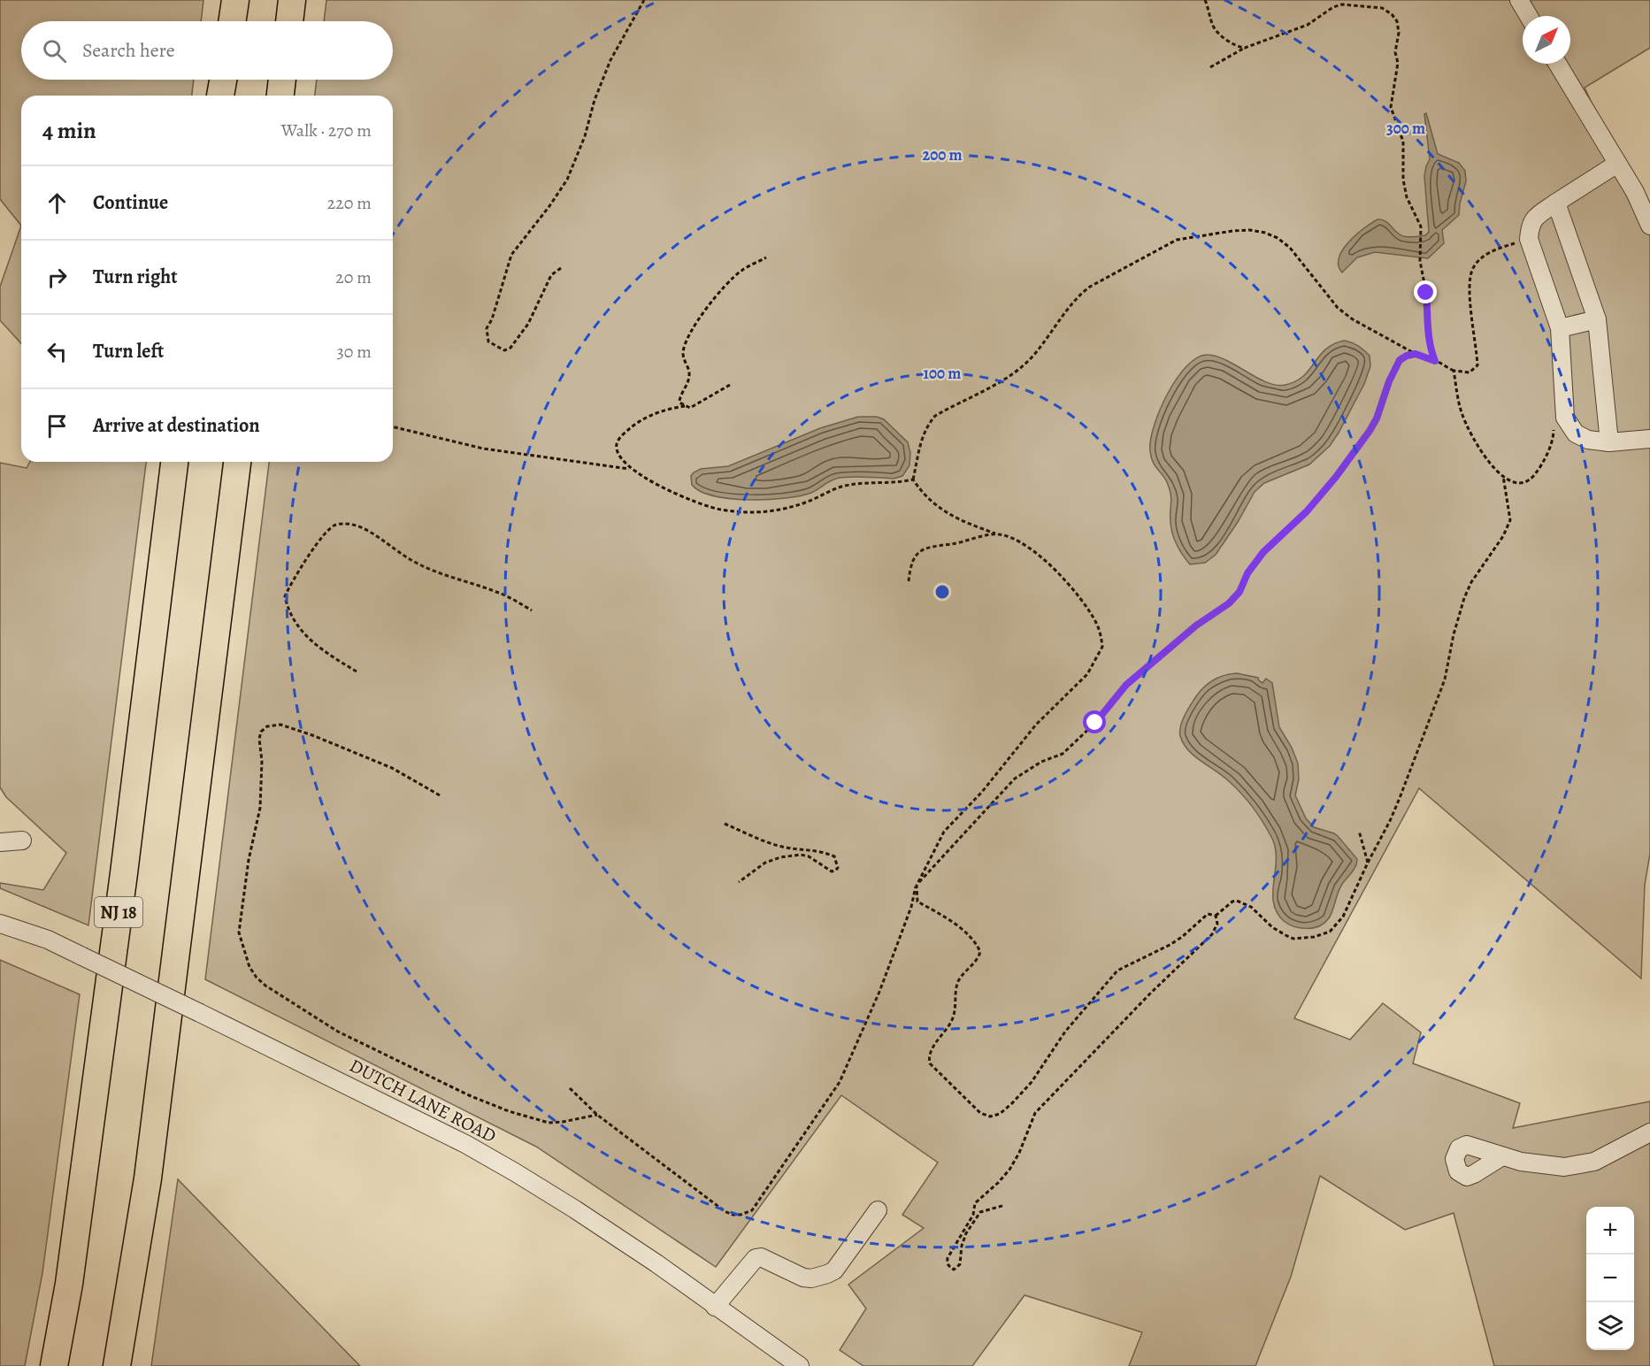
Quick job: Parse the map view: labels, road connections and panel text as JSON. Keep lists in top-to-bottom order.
{
  "streets": {
    "highway": ["NJ 18"],
    "street": ["DUTCH LANE ROAD"]
  },
  "north": "top right",
  "page": {
    "search": "Search here",
    "heading": ["4 min", "Walk · 270 m"],
    "list": [
      ["Continue", "220 m"],
      ["Turn right", "20 m"],
      ["Turn left", "30 m"],
      "Arrive at destination"
    ],
    "map_buttons": ["+", "−"]
  },
  "rings": ["300 m", "200 m", "100 m"]
}
